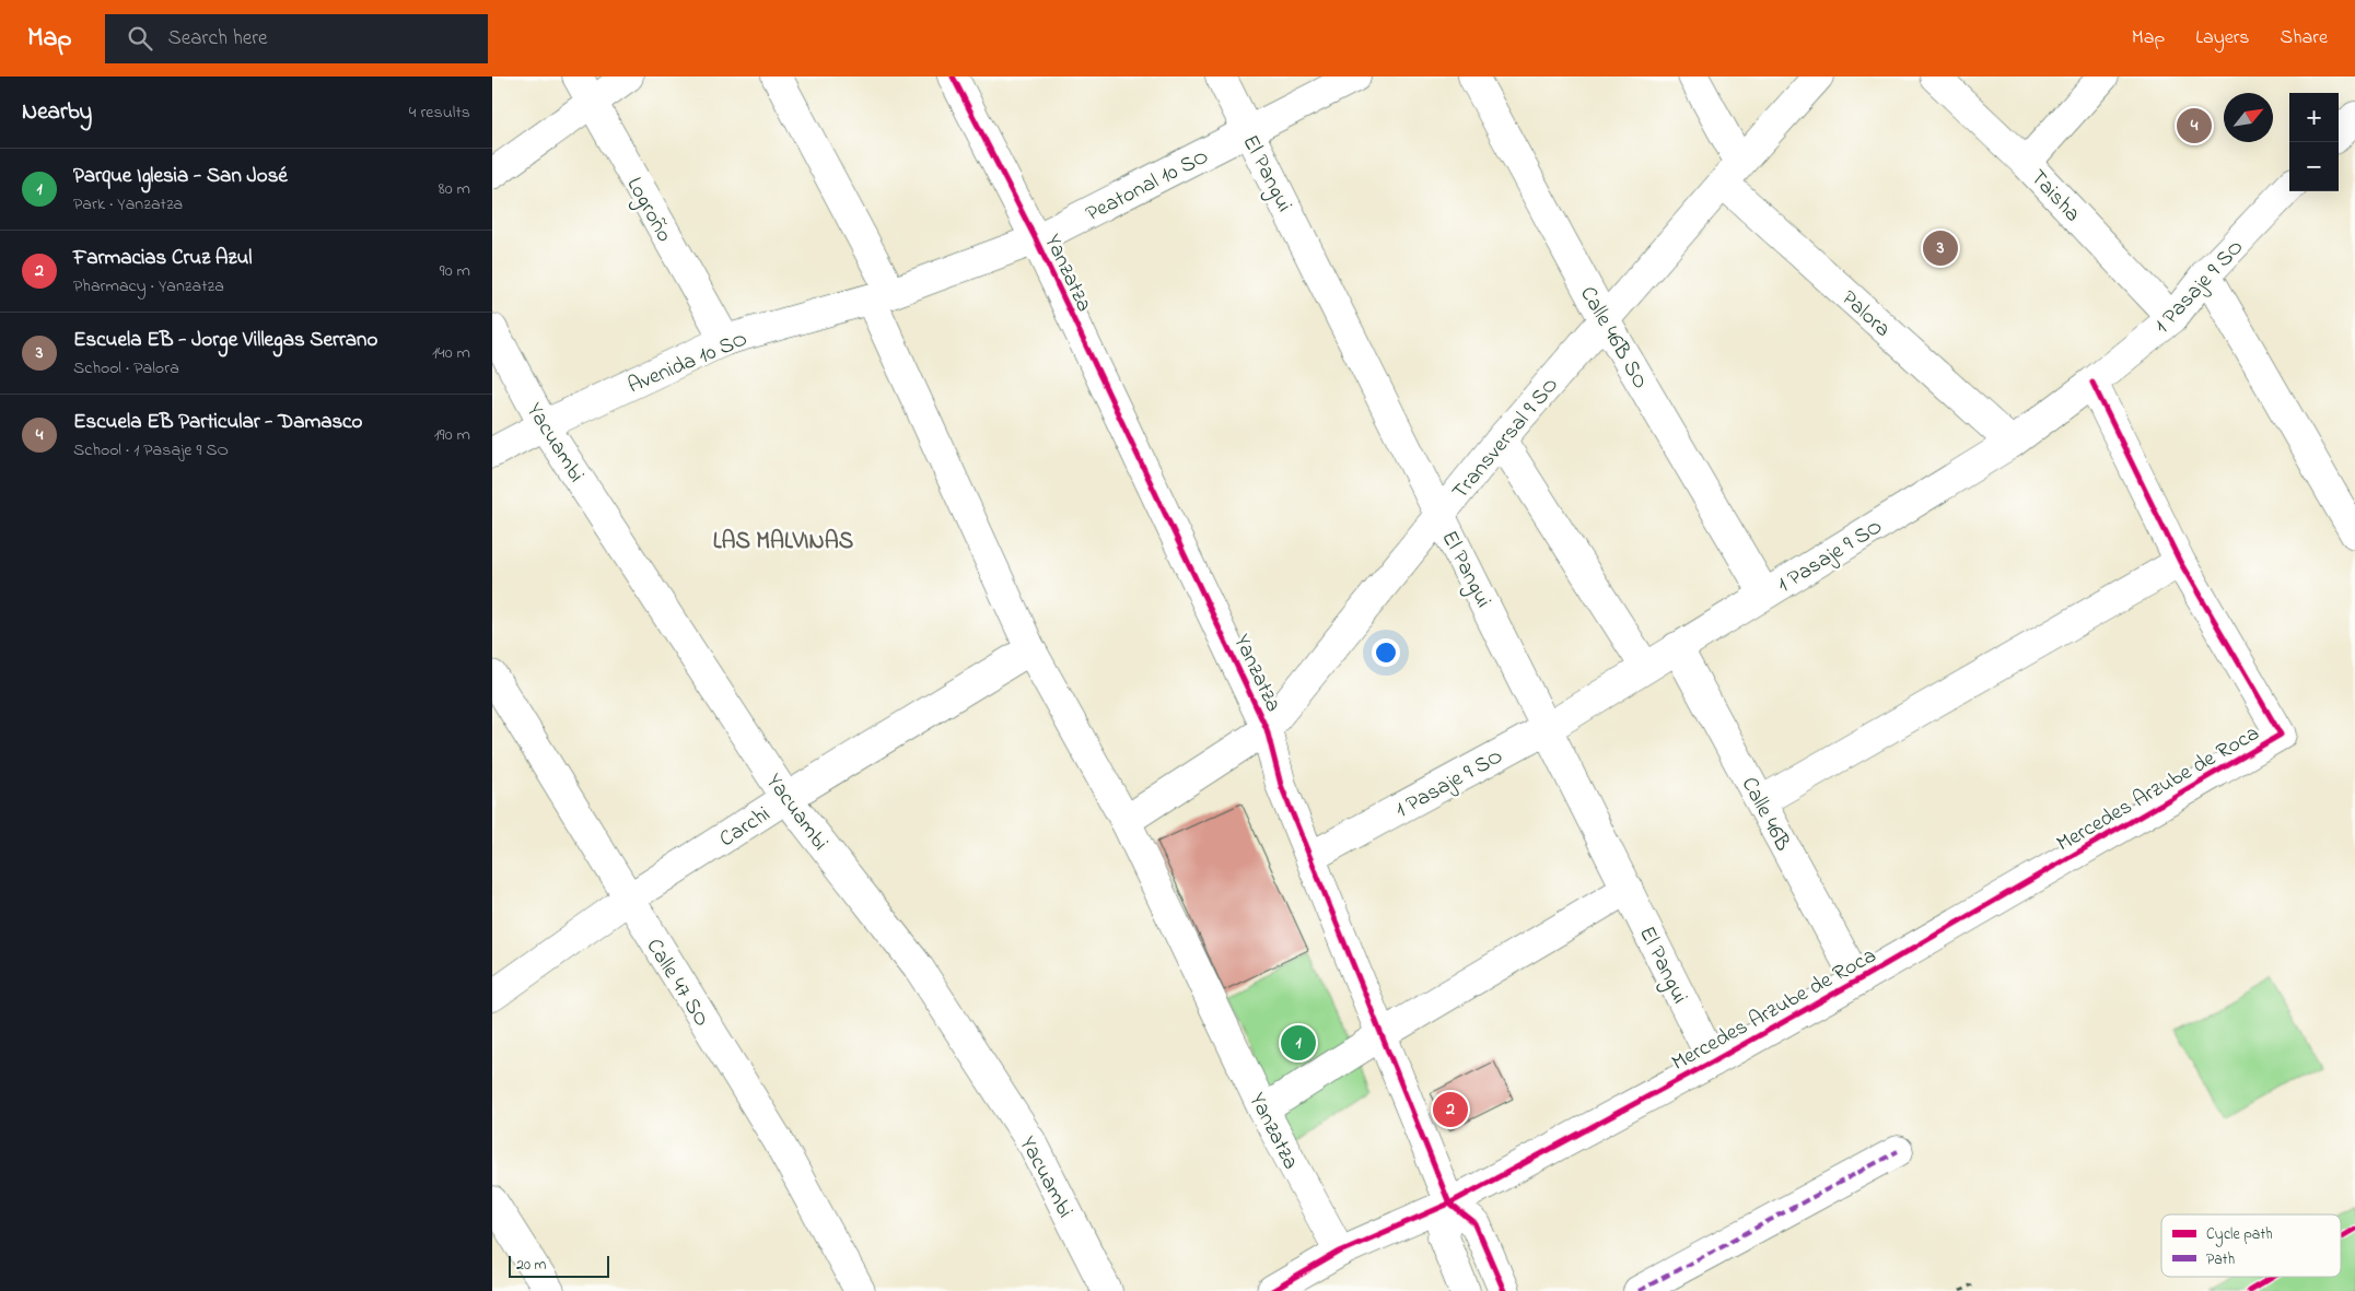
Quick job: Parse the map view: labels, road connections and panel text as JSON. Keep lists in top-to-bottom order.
{
  "streets": {
    "street": [
      "El Pangui",
      "Peatonal 10 SO",
      "Taisha",
      "Logroño",
      "Yanzatza",
      "1 Pasaje 9 SO",
      "Palora",
      "Calle 46B SO",
      "Avenida 10 SO",
      "Transversal 9 SO",
      "Yacuambi",
      "Mercedes Arzube de Roca",
      "Calle 46B",
      "Carchi",
      "Calle 47 SO"
    ]
  },
  "crossings": [
    ["El Pangui", "Peatonal 10 SO"],
    ["El Pangui", "1 Pasaje 9 SO"],
    ["El Pangui", "Transversal 9 SO"],
    ["El Pangui", "Mercedes Arzube de Roca"],
    ["Peatonal 10 SO", "Yanzatza"],
    ["Peatonal 10 SO", "Avenida 10 SO"],
    ["Taisha", "1 Pasaje 9 SO"],
    ["Logroño", "Avenida 10 SO"],
    ["Yanzatza", "1 Pasaje 9 SO"],
    ["Yanzatza", "Avenida 10 SO"],
    ["Yanzatza", "Transversal 9 SO"],
    ["Yanzatza", "Mercedes Arzube de Roca"],
    ["Yanzatza", "Carchi"],
    ["1 Pasaje 9 SO", "Palora"],
    ["1 Pasaje 9 SO", "Calle 46B SO"],
    ["1 Pasaje 9 SO", "Calle 46B"],
    ["Palora", "Transversal 9 SO"],
    ["Calle 46B SO", "Transversal 9 SO"],
    ["Avenida 10 SO", "Yacuambi"],
    ["Yacuambi", "Carchi"],
    ["Mercedes Arzube de Roca", "Calle 46B"],
    ["Carchi", "Calle 47 SO"]
  ],
  "districts": ["LAS MALVINAS"],
  "legend": ["Cycle path", "Path"],
  "scale_bar": "20 m",
  "north": "top right",
  "page": {
    "header": "Map",
    "search": "Search here",
    "nav": ["Map", "Layers", "Share"],
    "heading": ["Nearby", "4 results"],
    "map_buttons": ["+", "−"],
    "pins": [
      "4",
      "3",
      "1",
      "2"
    ],
    "list": [
      {
        "mark": "1",
        "name": "Parque Iglesia - San José",
        "note": "Park · Yanzatza",
        "value": "80 m"
      },
      {
        "mark": "2",
        "name": "Farmacias Cruz Azul",
        "note": "Pharmacy · Yanzatza",
        "value": "90 m"
      },
      {
        "mark": "3",
        "name": "Escuela EB - Jorge Villegas Serrano",
        "note": "School · Palora",
        "value": "140 m"
      },
      {
        "mark": "4",
        "name": "Escuela EB Particular - Damasco",
        "note": "School · 1 Pasaje 9 SO",
        "value": "190 m"
      }
    ],
    "scale": "20 m"
  }
}
